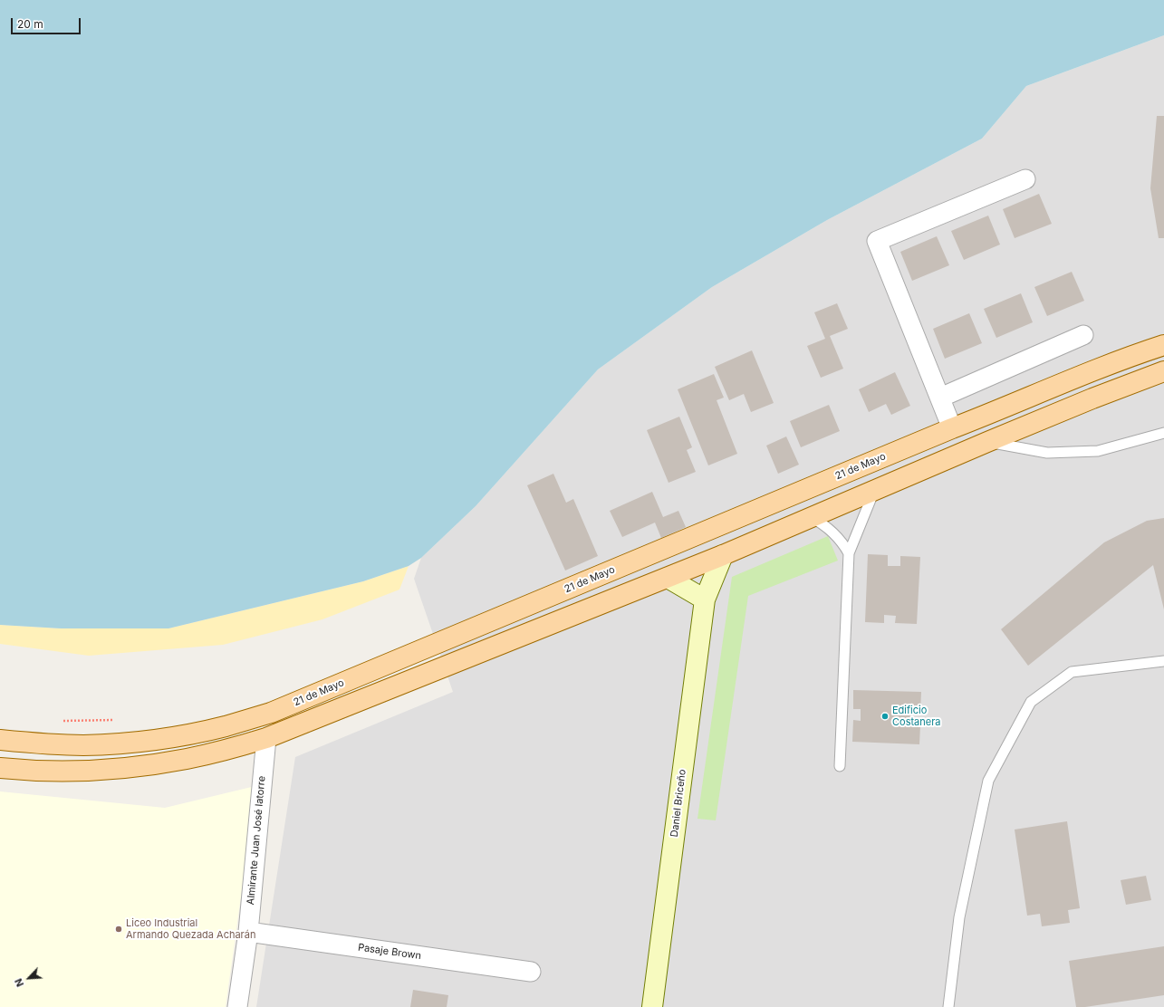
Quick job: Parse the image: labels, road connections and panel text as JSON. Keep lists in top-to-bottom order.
{
  "streets": {
    "main road": ["21 de Mayo"],
    "street": ["Daniel Briceño", "Almirante Juan José latorre", "Pasaje Brown"]
  },
  "crossings": [
    ["Almirante Juan José latorre", "Pasaje Brown"]
  ],
  "places": ["Edificio Costanera", "Liceo Industrial Armando Quezada Acharán"],
  "scale_bar": "20 m",
  "north": "bottom left"
}
